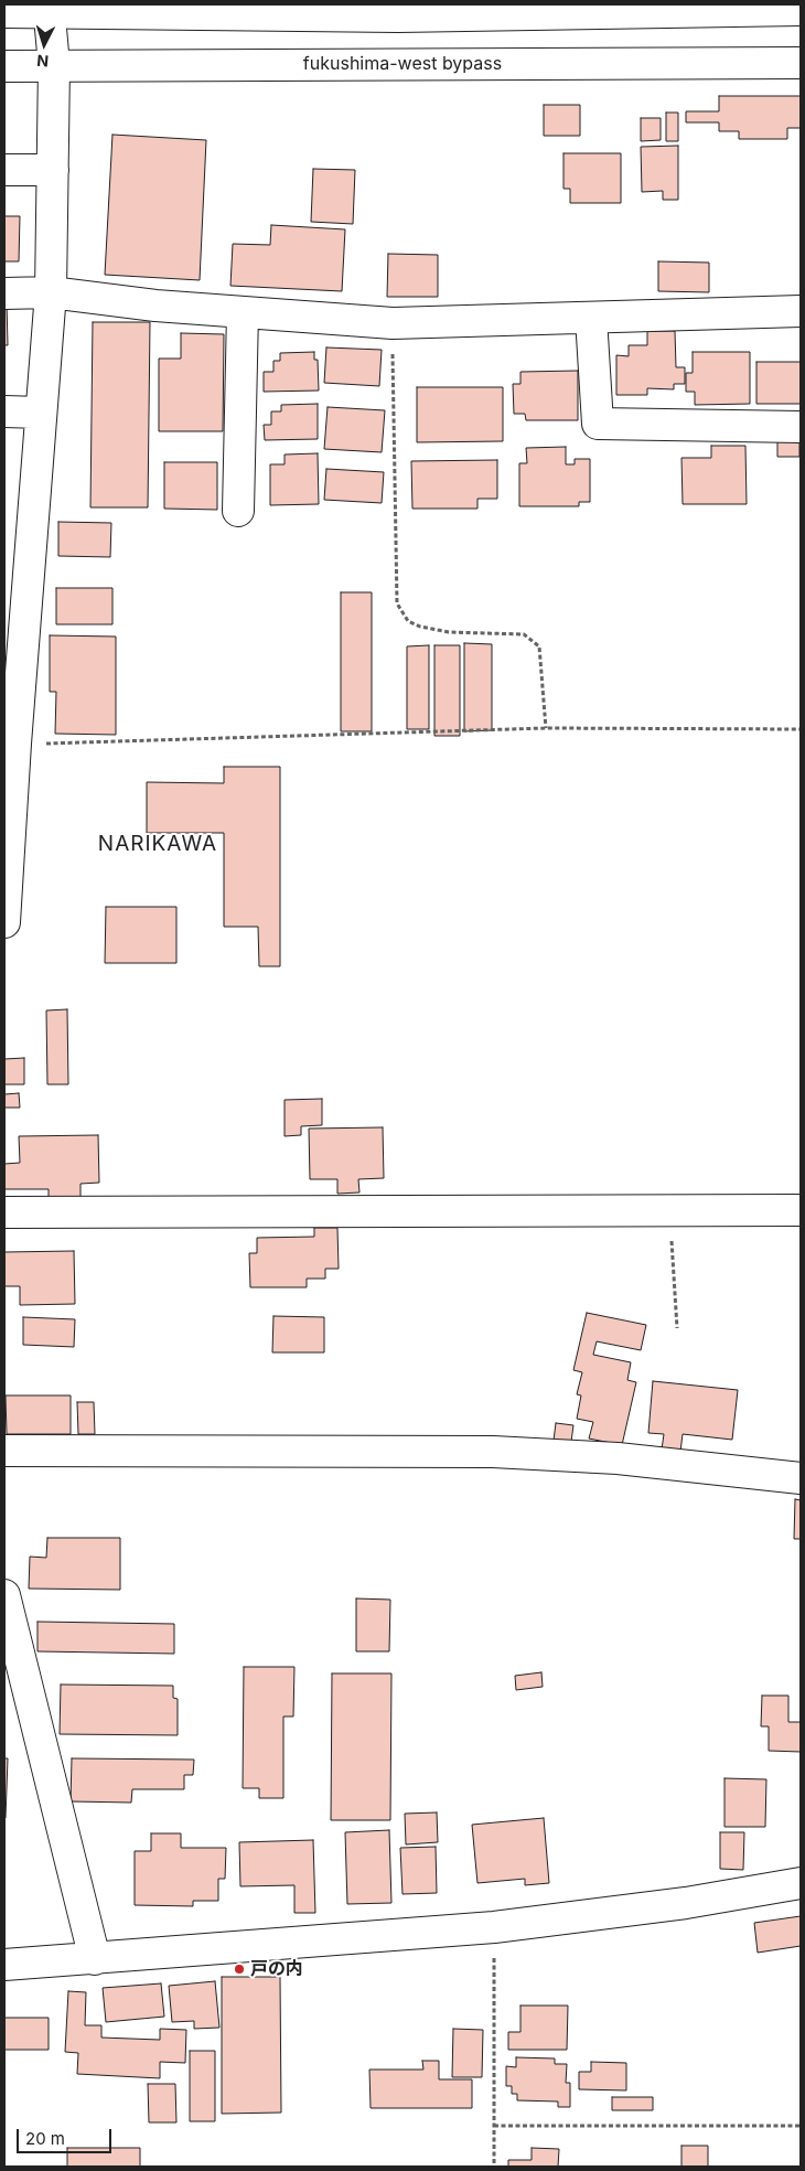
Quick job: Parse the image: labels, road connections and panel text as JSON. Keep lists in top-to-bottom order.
{
  "streets": {
    "main road": ["fukushima-west bypass"]
  },
  "districts": ["NARIKAWA"],
  "places": ["戸の内"],
  "scale_bar": "20 m",
  "north": "bottom"
}
